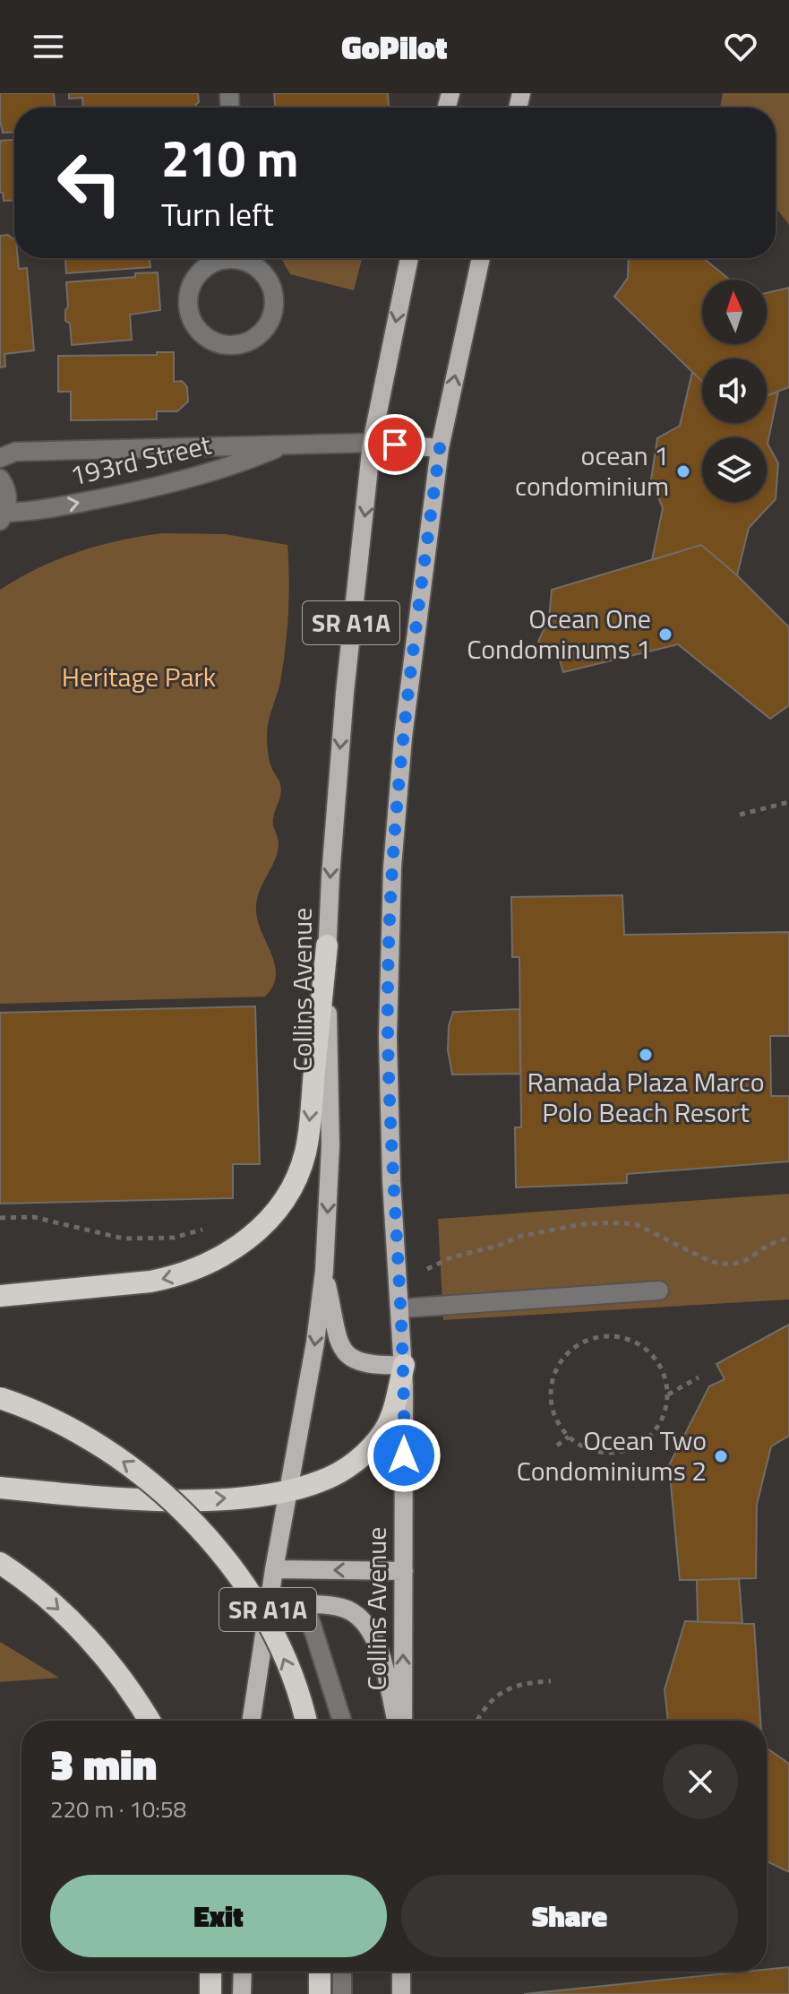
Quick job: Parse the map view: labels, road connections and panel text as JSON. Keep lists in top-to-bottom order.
{
  "streets": {
    "main road": ["SR A1A", "Collins Avenue"],
    "street": ["193rd Street"]
  },
  "crossings": [
    ["193rd Street", "Collins Avenue"]
  ],
  "parks": ["Heritage Park"],
  "places": [
    "ocean 1 condominium",
    "Ocean One Condominums 1",
    "Ramada Plaza Marco Polo Beach Resort",
    "Ocean Two Condominiums 2"
  ],
  "north": "top",
  "page": {
    "header": "GoPilot",
    "turn": ["210 m", "Turn left"],
    "heading": ["3 min", "220 m · 10:58"],
    "buttons": ["Exit", "Share"]
  }
}
